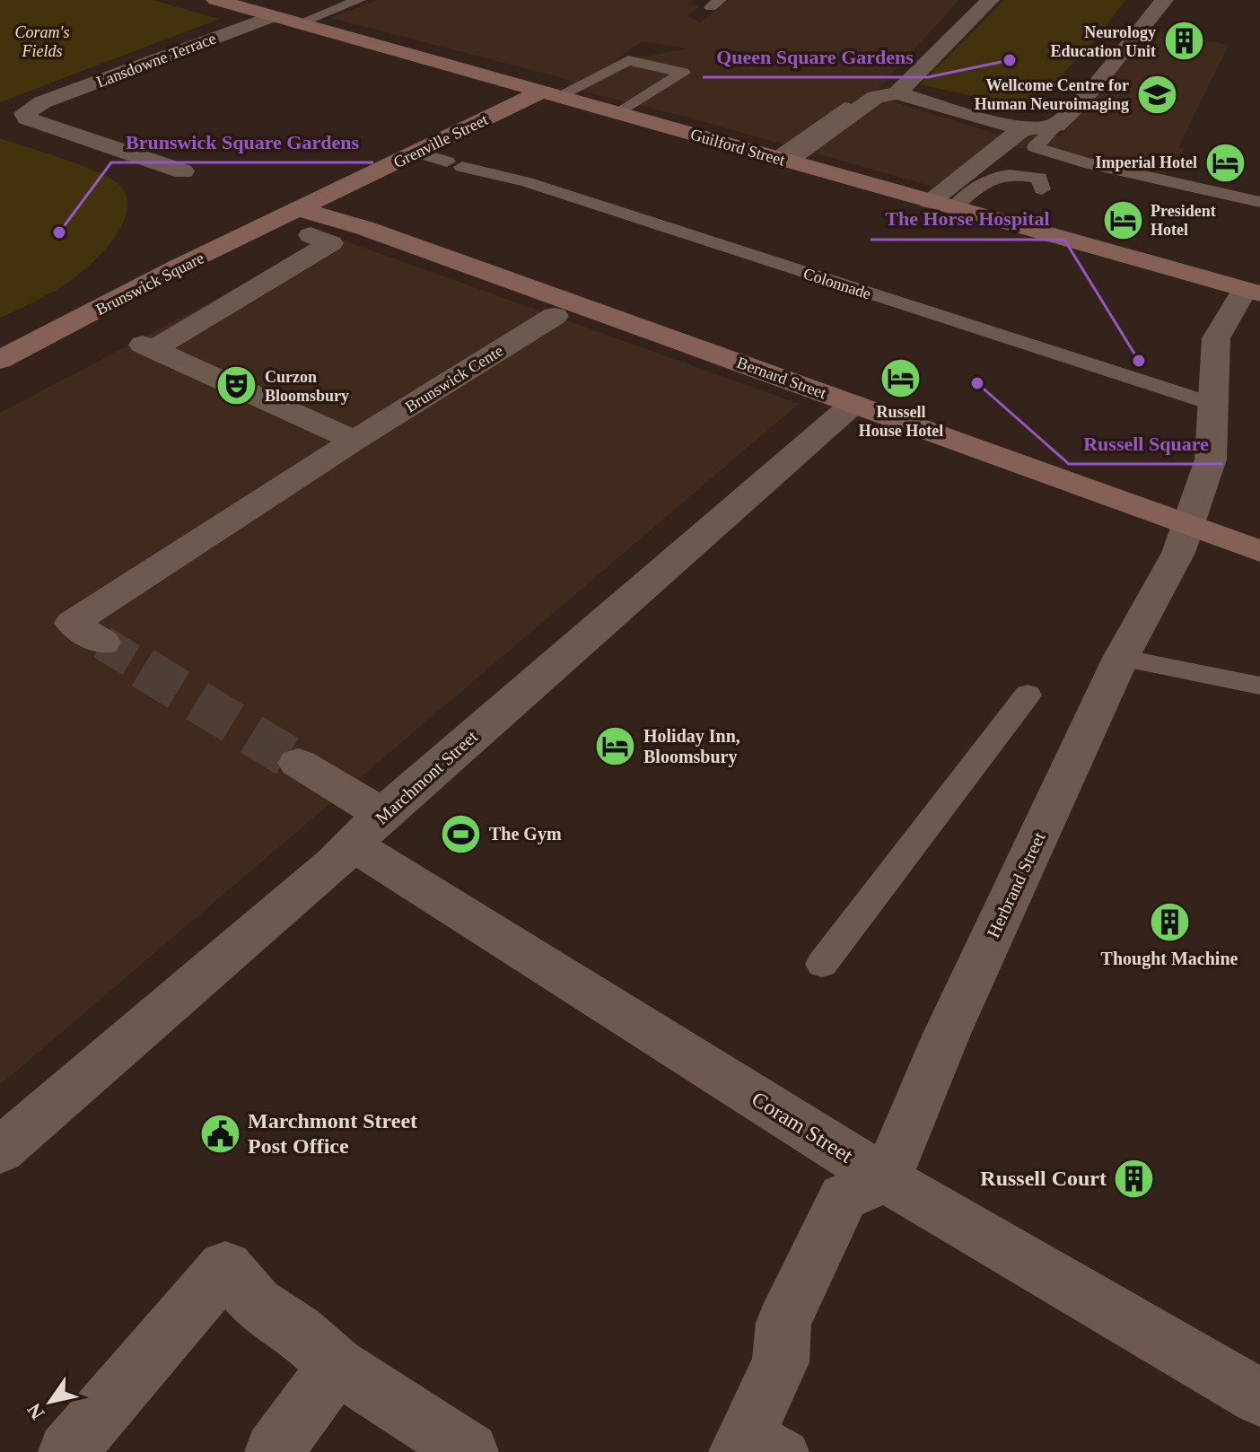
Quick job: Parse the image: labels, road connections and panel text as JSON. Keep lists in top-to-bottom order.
{
  "streets": {
    "main road": [
      "Grenville Street",
      "Guilford Street",
      "Brunswick Square",
      "Bernard Street"
    ],
    "street": [
      "Lansdowne Terrace",
      "Brunswick Cente",
      "Marchmont Street",
      "Herbrand Street",
      "Coram Street"
    ],
    "lane": ["Colonnade"]
  },
  "crossings": [
    ["Lansdowne Terrace", "Guilford Street"],
    ["Grenville Street", "Guilford Street"],
    ["Grenville Street", "Brunswick Square"],
    ["Grenville Street", "Colonnade"],
    ["Grenville Street", "Bernard Street"],
    ["Guilford Street", "Herbrand Street"],
    ["Brunswick Square", "Bernard Street"],
    ["Colonnade", "Herbrand Street"],
    ["Bernard Street", "Marchmont Street"],
    ["Bernard Street", "Herbrand Street"],
    ["Marchmont Street", "Coram Street"],
    ["Herbrand Street", "Coram Street"]
  ],
  "parks": ["Coram's Fields"],
  "places": {
    "building": ["Neurology Education Unit", "Thought Machine", "Russell Court"],
    "other": [
      "Queen Square Gardens",
      "Brunswick Square Gardens",
      "The Horse Hospital",
      "Russell Square"
    ],
    "school or university": ["Wellcome Centre for Human Neuroimaging"],
    "hotel": [
      "Imperial Hotel",
      "President Hotel",
      "Russell House Hotel",
      "Holiday Inn, Bloomsbury"
    ],
    "theatre": ["Curzon Bloomsbury"],
    "sports": ["The Gym"],
    "public building": ["Marchmont Street Post Office"]
  },
  "north": "bottom left"
}
